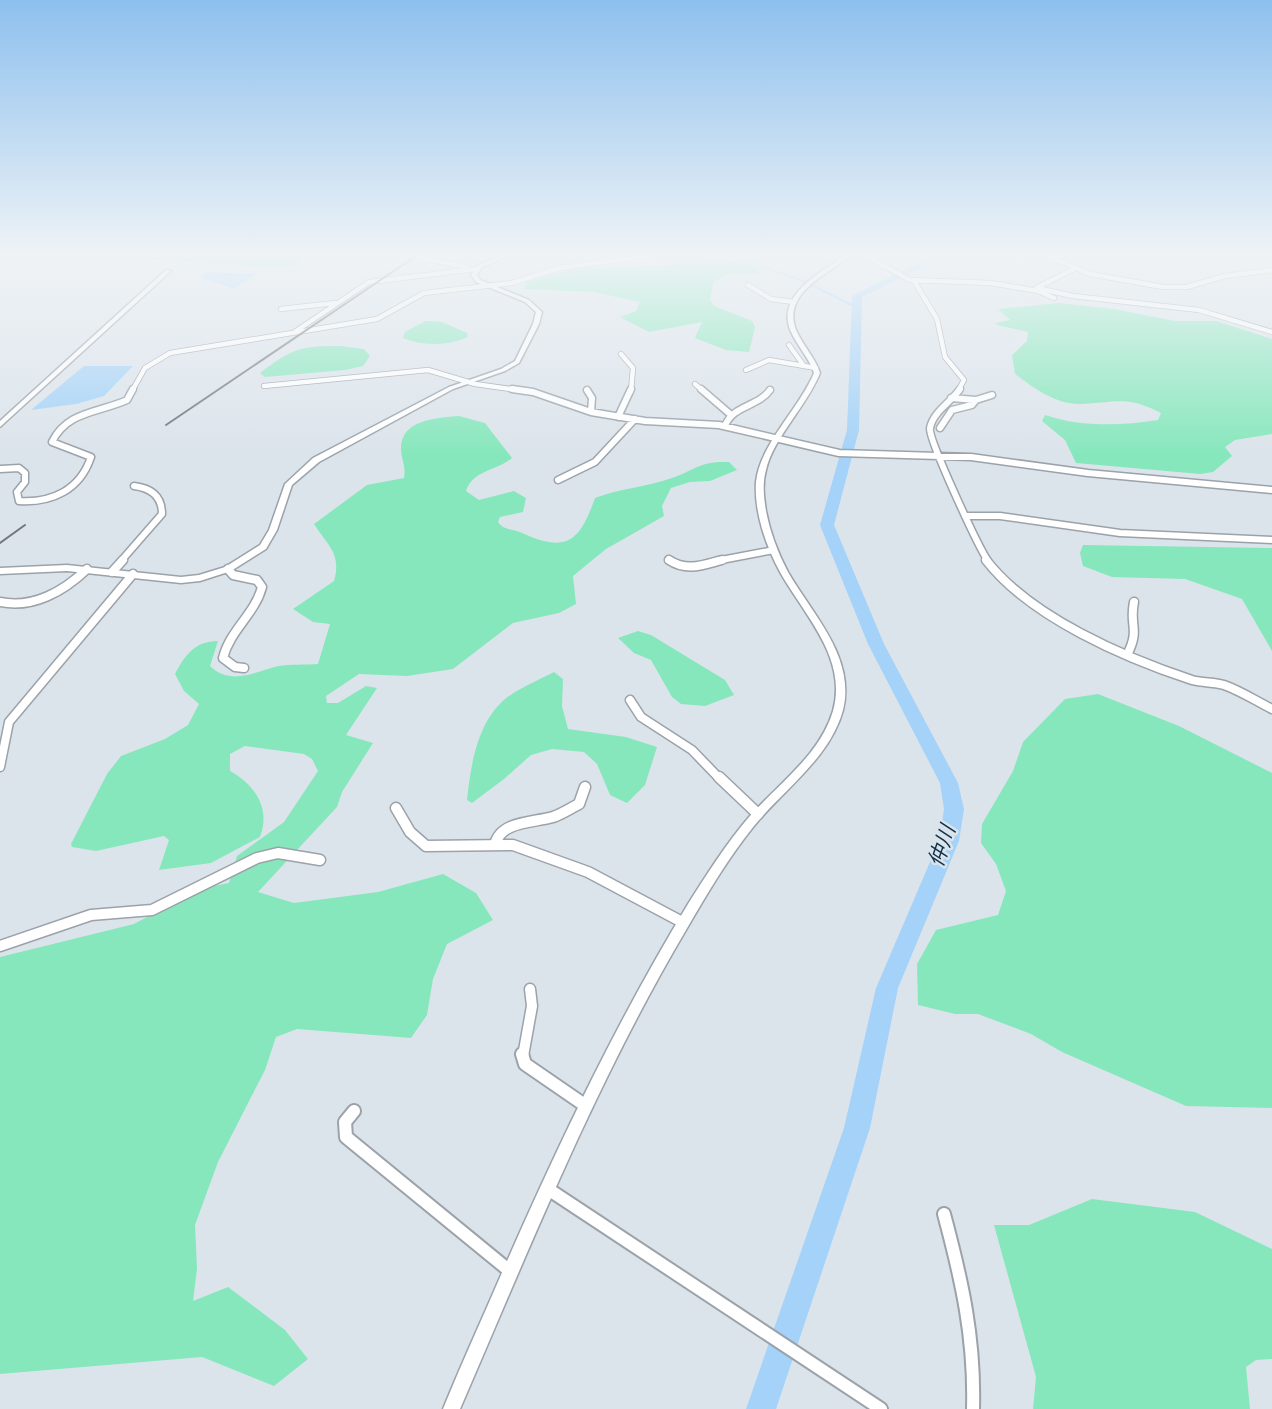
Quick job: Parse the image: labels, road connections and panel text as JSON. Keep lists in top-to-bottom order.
{
  "water": ["仲川"]
}
